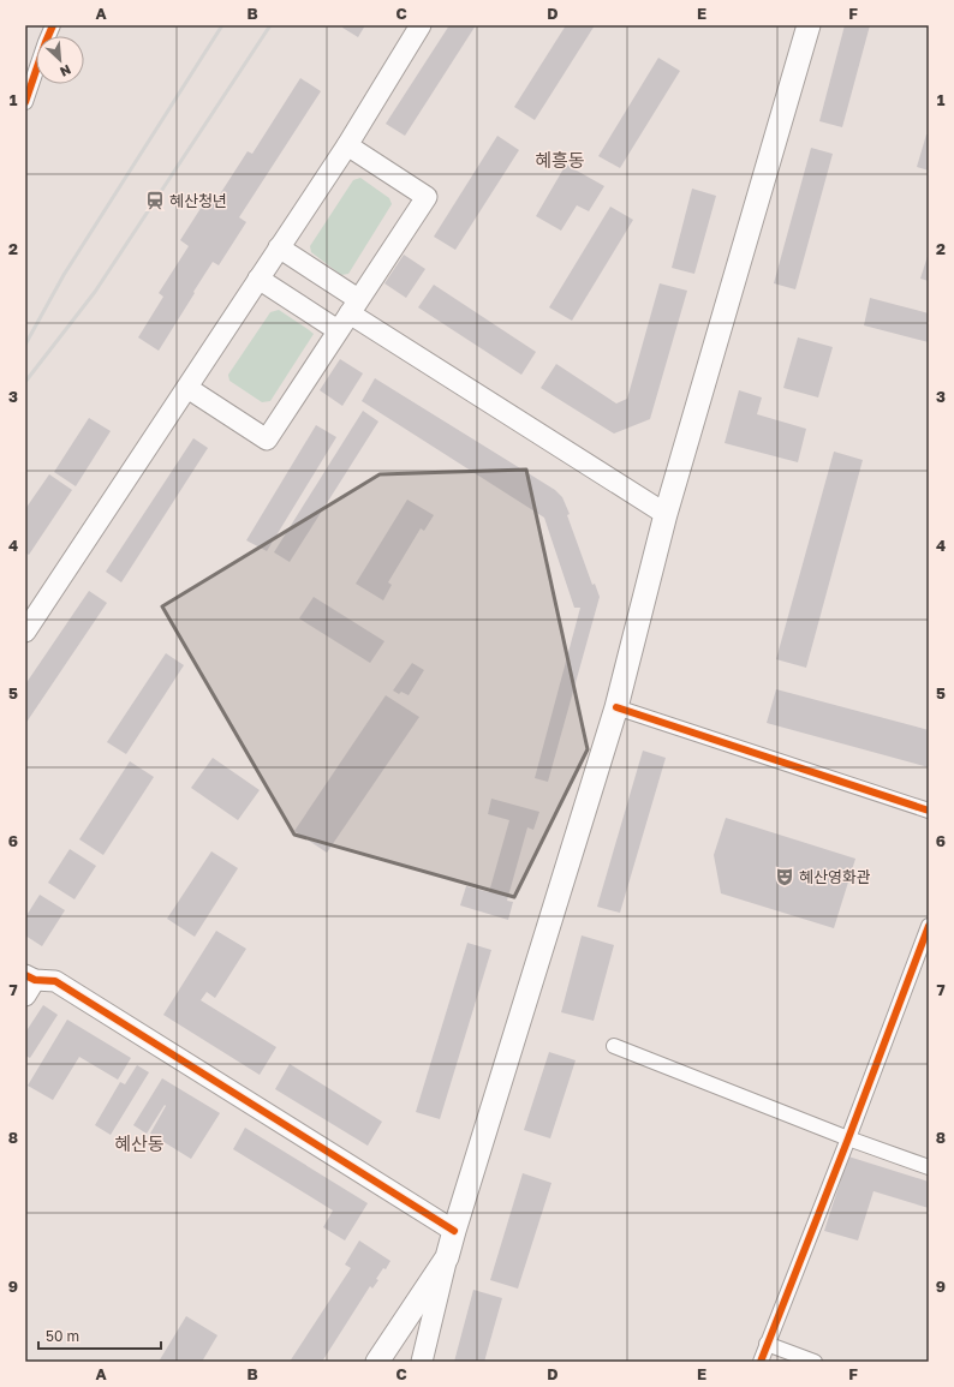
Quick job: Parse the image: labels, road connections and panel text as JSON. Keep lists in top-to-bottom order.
{
  "districts": ["혜흥동", "혜산동"],
  "places": {
    "station": ["혜산청년"],
    "theatre": ["혜산영화관"]
  },
  "scale_bar": "50 m",
  "north": "bottom right",
  "grid": {
    "columns": [
      "A",
      "B",
      "C",
      "D",
      "E",
      "F"
    ],
    "rows": [
      "1",
      "2",
      "3",
      "4",
      "5",
      "6",
      "7",
      "8",
      "9"
    ]
  }
}
